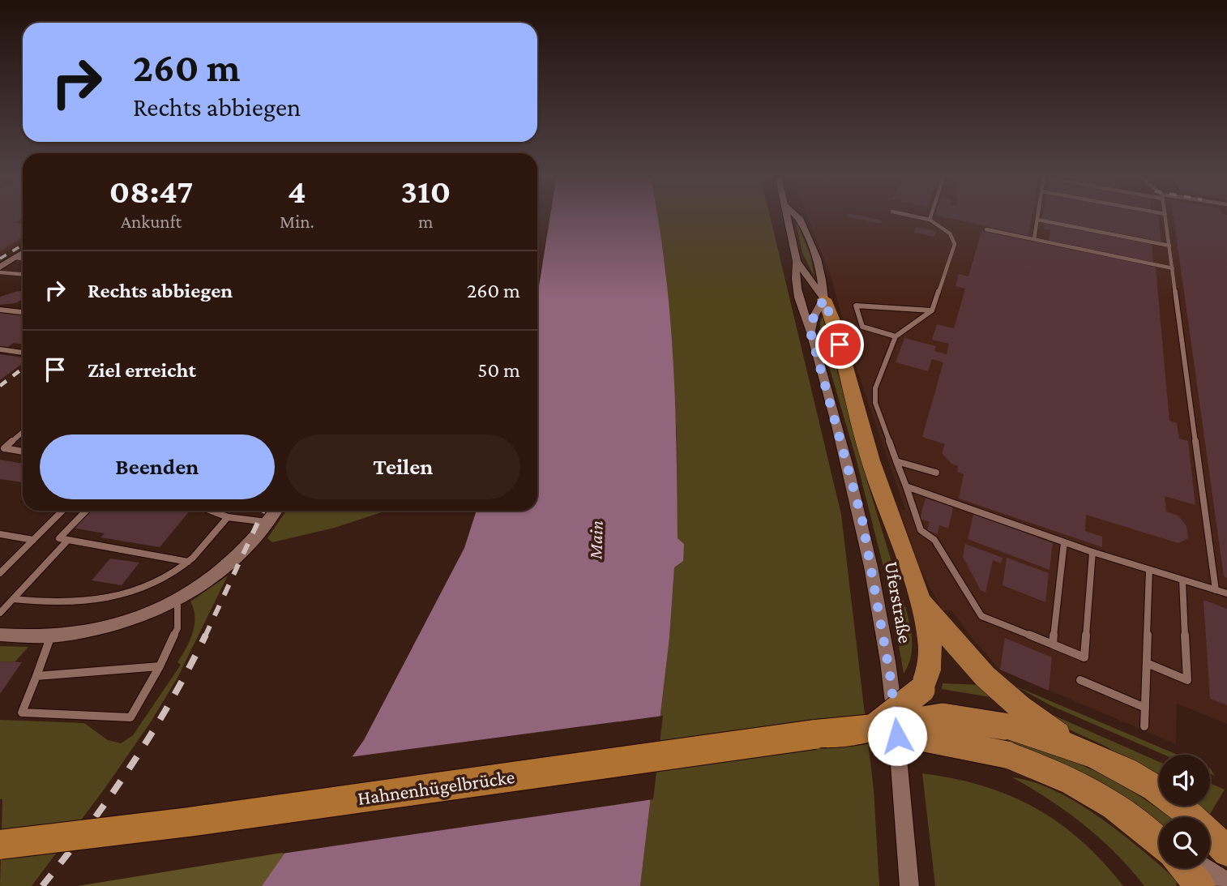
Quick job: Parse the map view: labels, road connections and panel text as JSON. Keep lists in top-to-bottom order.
{
  "streets": {
    "highway": ["Hahnenhügelbrücke"],
    "street": ["Uferstraße"]
  },
  "water": ["Main"],
  "page": {
    "turn": ["260 m", "Rechts abbiegen"],
    "eta": [
      "08:47",
      "Ankunft",
      "4",
      "Min.",
      "310",
      "m"
    ],
    "list": [
      {
        "name": "Rechts abbiegen",
        "value": "260 m"
      },
      {
        "name": "Ziel erreicht",
        "value": "50 m"
      }
    ],
    "buttons": ["Beenden", "Teilen"]
  }
}
